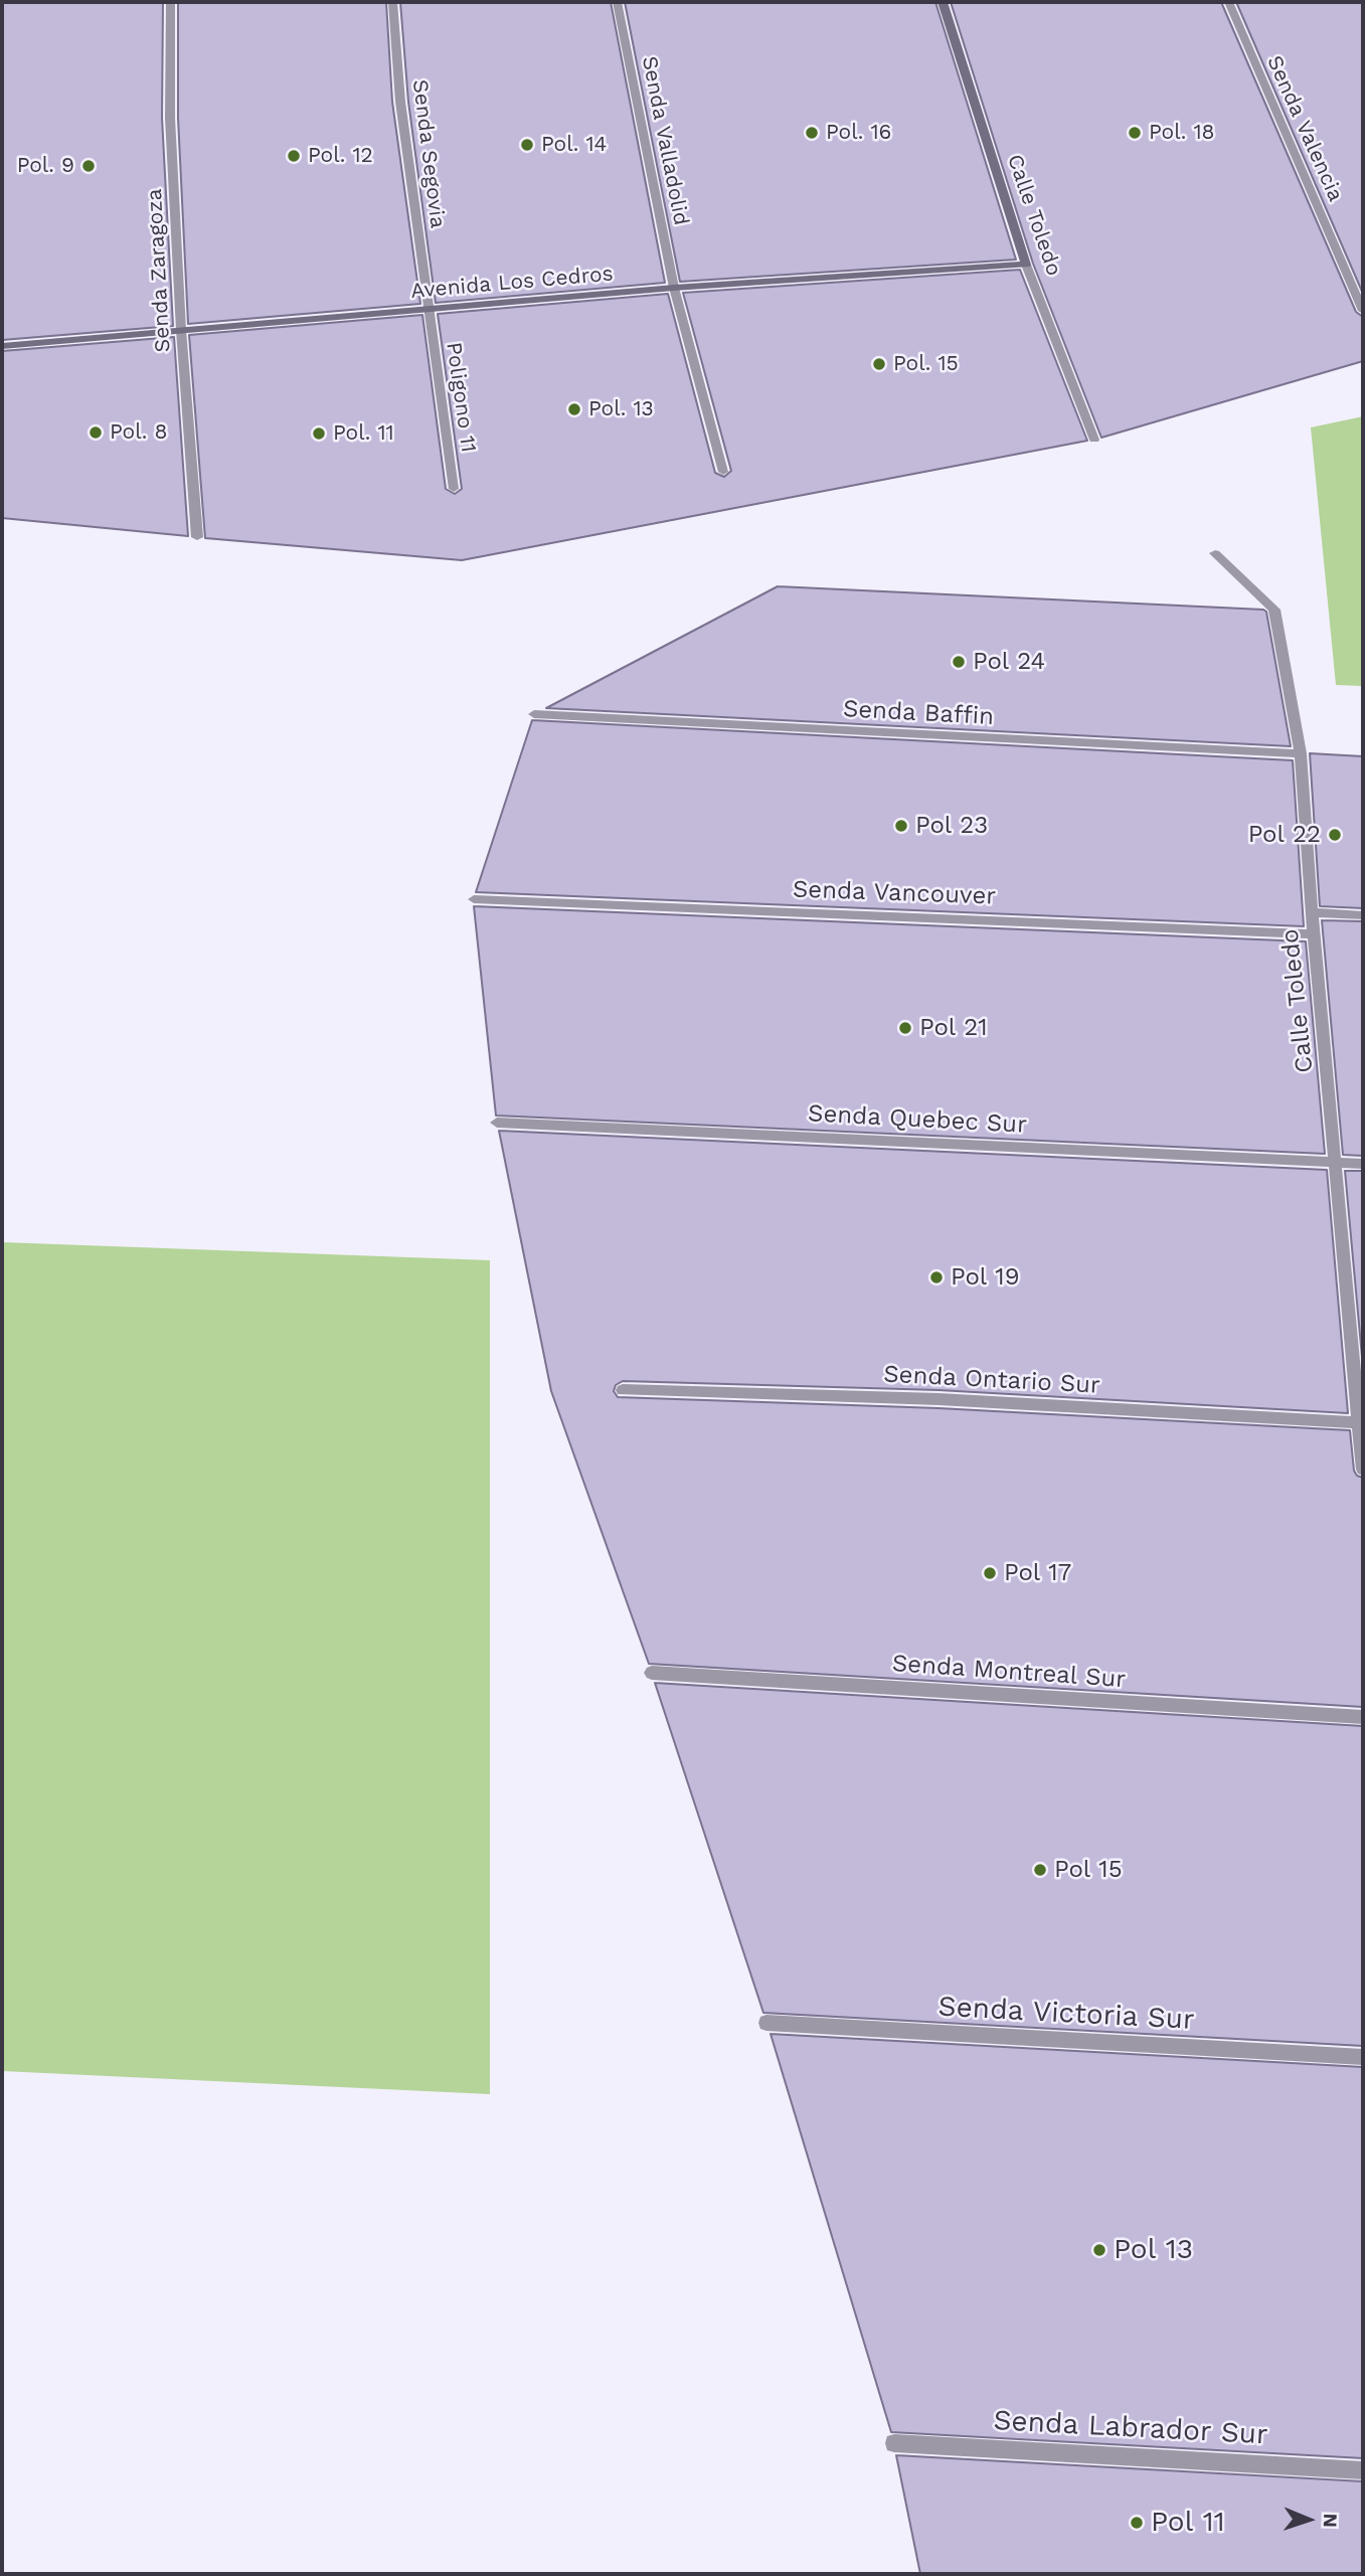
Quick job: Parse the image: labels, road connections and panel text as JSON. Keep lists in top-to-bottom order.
{
  "streets": {
    "street": [
      "Senda Valencia",
      "Senda Valladolid",
      "Senda Segovia",
      "Calle Toledo",
      "Senda Zaragoza",
      "Avenida Los Cedros",
      "Poligono 11",
      "Senda Baffin",
      "Senda Vancouver",
      "Senda Quebec Sur",
      "Senda Ontario Sur",
      "Senda Montreal Sur",
      "Senda Victoria Sur",
      "Senda Labrador Sur"
    ]
  },
  "crossings": [
    ["Senda Valladolid", "Avenida Los Cedros"],
    ["Senda Segovia", "Avenida Los Cedros"],
    ["Senda Segovia", "Poligono 11"],
    ["Calle Toledo", "Avenida Los Cedros"],
    ["Calle Toledo", "Senda Baffin"],
    ["Calle Toledo", "Senda Vancouver"],
    ["Calle Toledo", "Senda Quebec Sur"],
    ["Calle Toledo", "Senda Ontario Sur"],
    ["Senda Zaragoza", "Avenida Los Cedros"],
    ["Avenida Los Cedros", "Poligono 11"]
  ],
  "places": [
    "Pol. 16",
    "Pol. 18",
    "Pol. 14",
    "Pol. 12",
    "Pol. 9",
    "Pol. 15",
    "Pol. 13",
    "Pol. 8",
    "Pol. 11",
    "Pol 24",
    "Pol 23",
    "Pol 22",
    "Pol 21",
    "Pol 19",
    "Pol 17",
    "Pol 15",
    "Pol 13",
    "Pol 11"
  ],
  "north": "right"
}
